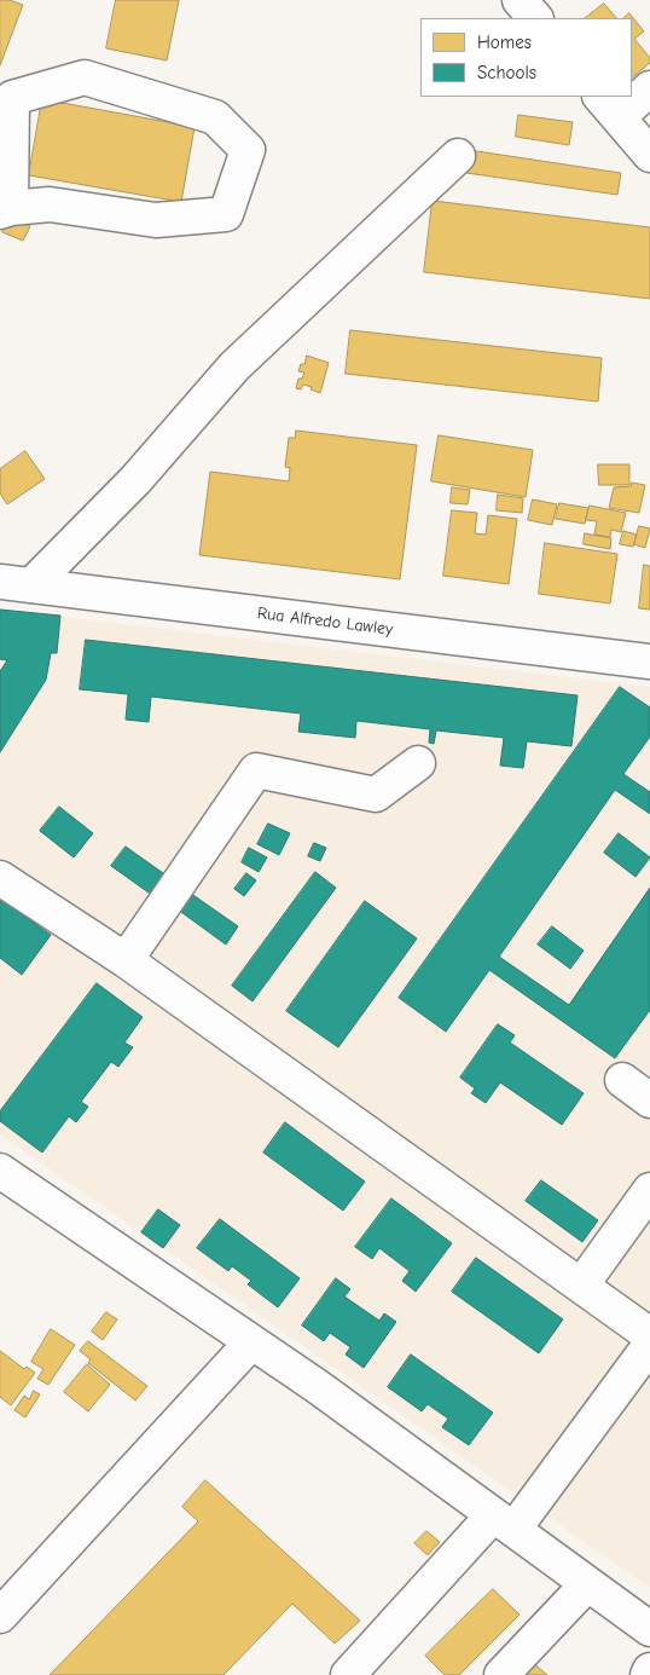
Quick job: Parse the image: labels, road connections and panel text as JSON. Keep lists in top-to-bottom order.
{
  "streets": {
    "street": ["Rua Alfredo Lawley"]
  },
  "legend": ["Homes", "Schools"]
}
